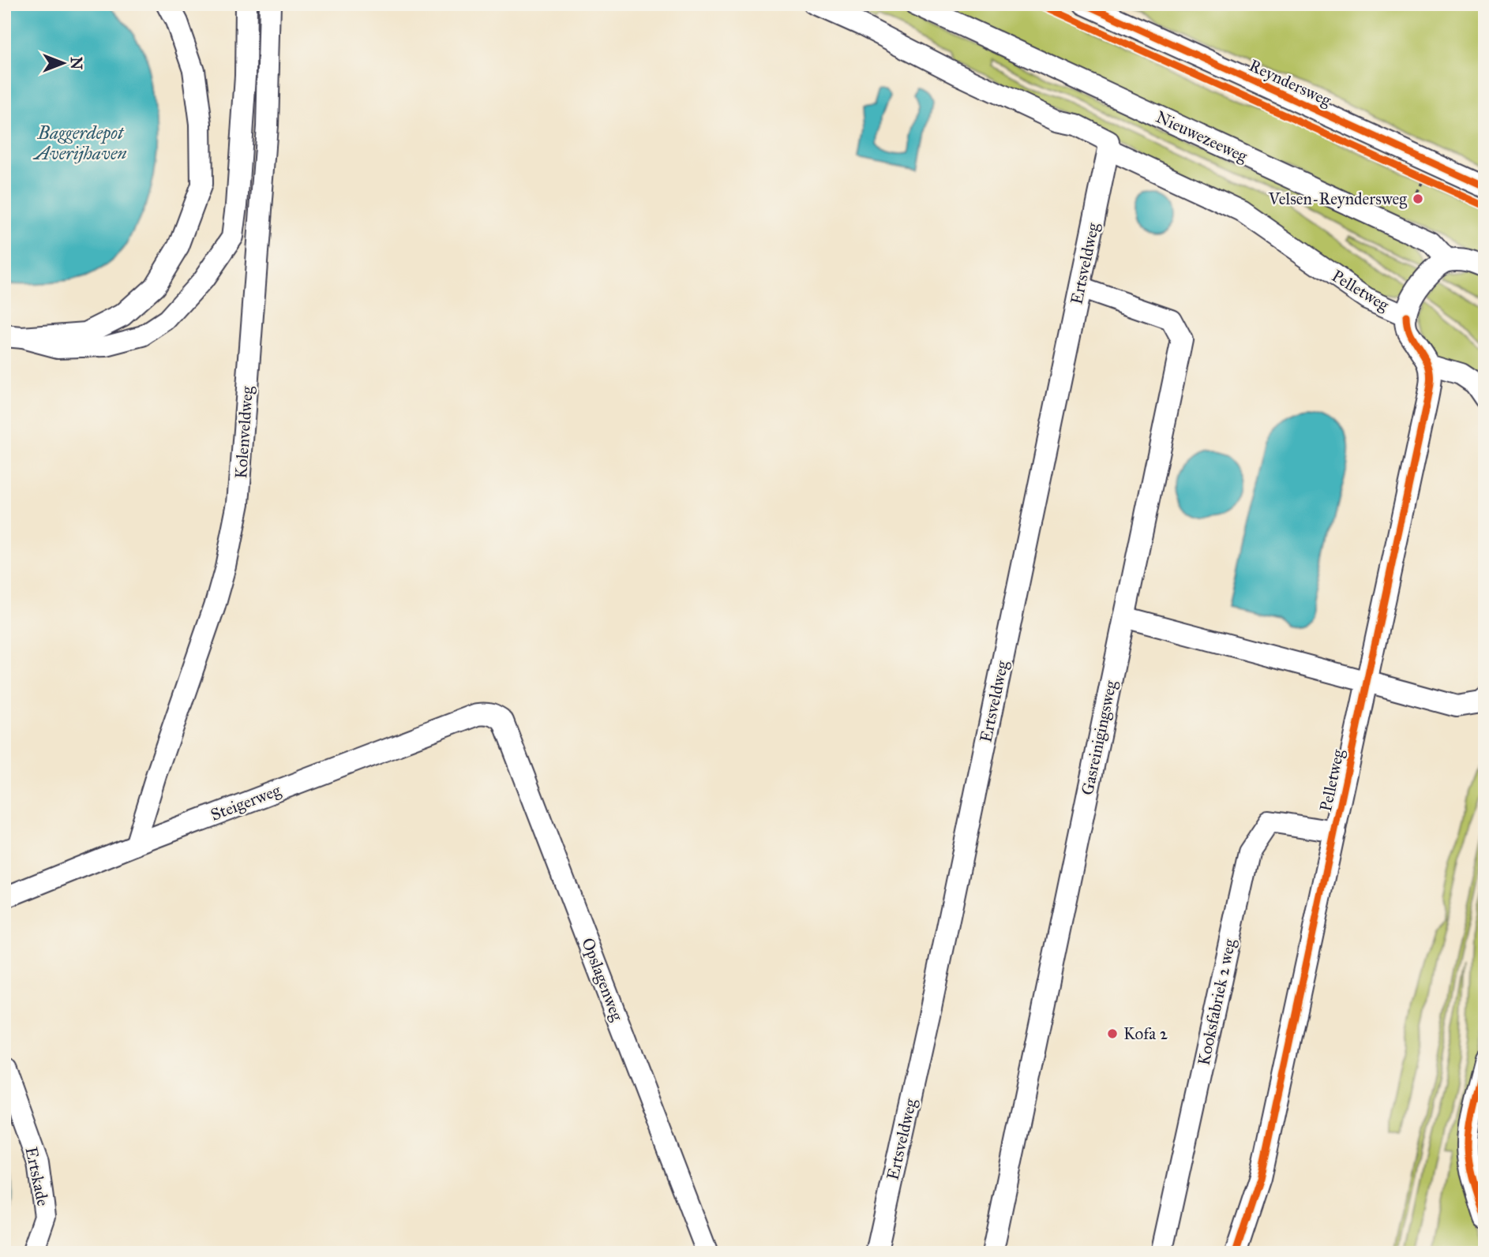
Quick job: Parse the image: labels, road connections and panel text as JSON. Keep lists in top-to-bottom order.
{
  "streets": {
    "street": [
      "Reyndersweg",
      "Nieuwezeeweg",
      "Ertsveldweg",
      "Pelletweg",
      "Kolenveldweg",
      "Gasreinigingsweg",
      "Steigerweg",
      "Opslagenweg",
      "Kooksfabriek 2 weg",
      "Ertskade"
    ]
  },
  "crossings": [
    ["Ertsveldweg", "Pelletweg"],
    ["Ertsveldweg", "Gasreinigingsweg"],
    ["Pelletweg", "Kooksfabriek 2 weg"],
    ["Kolenveldweg", "Steigerweg"],
    ["Steigerweg", "Opslagenweg"]
  ],
  "water": ["Baggerdepot Averijhaven"],
  "places": ["Velsen-Reyndersweg", "Kofa 2"],
  "north": "right"
}
